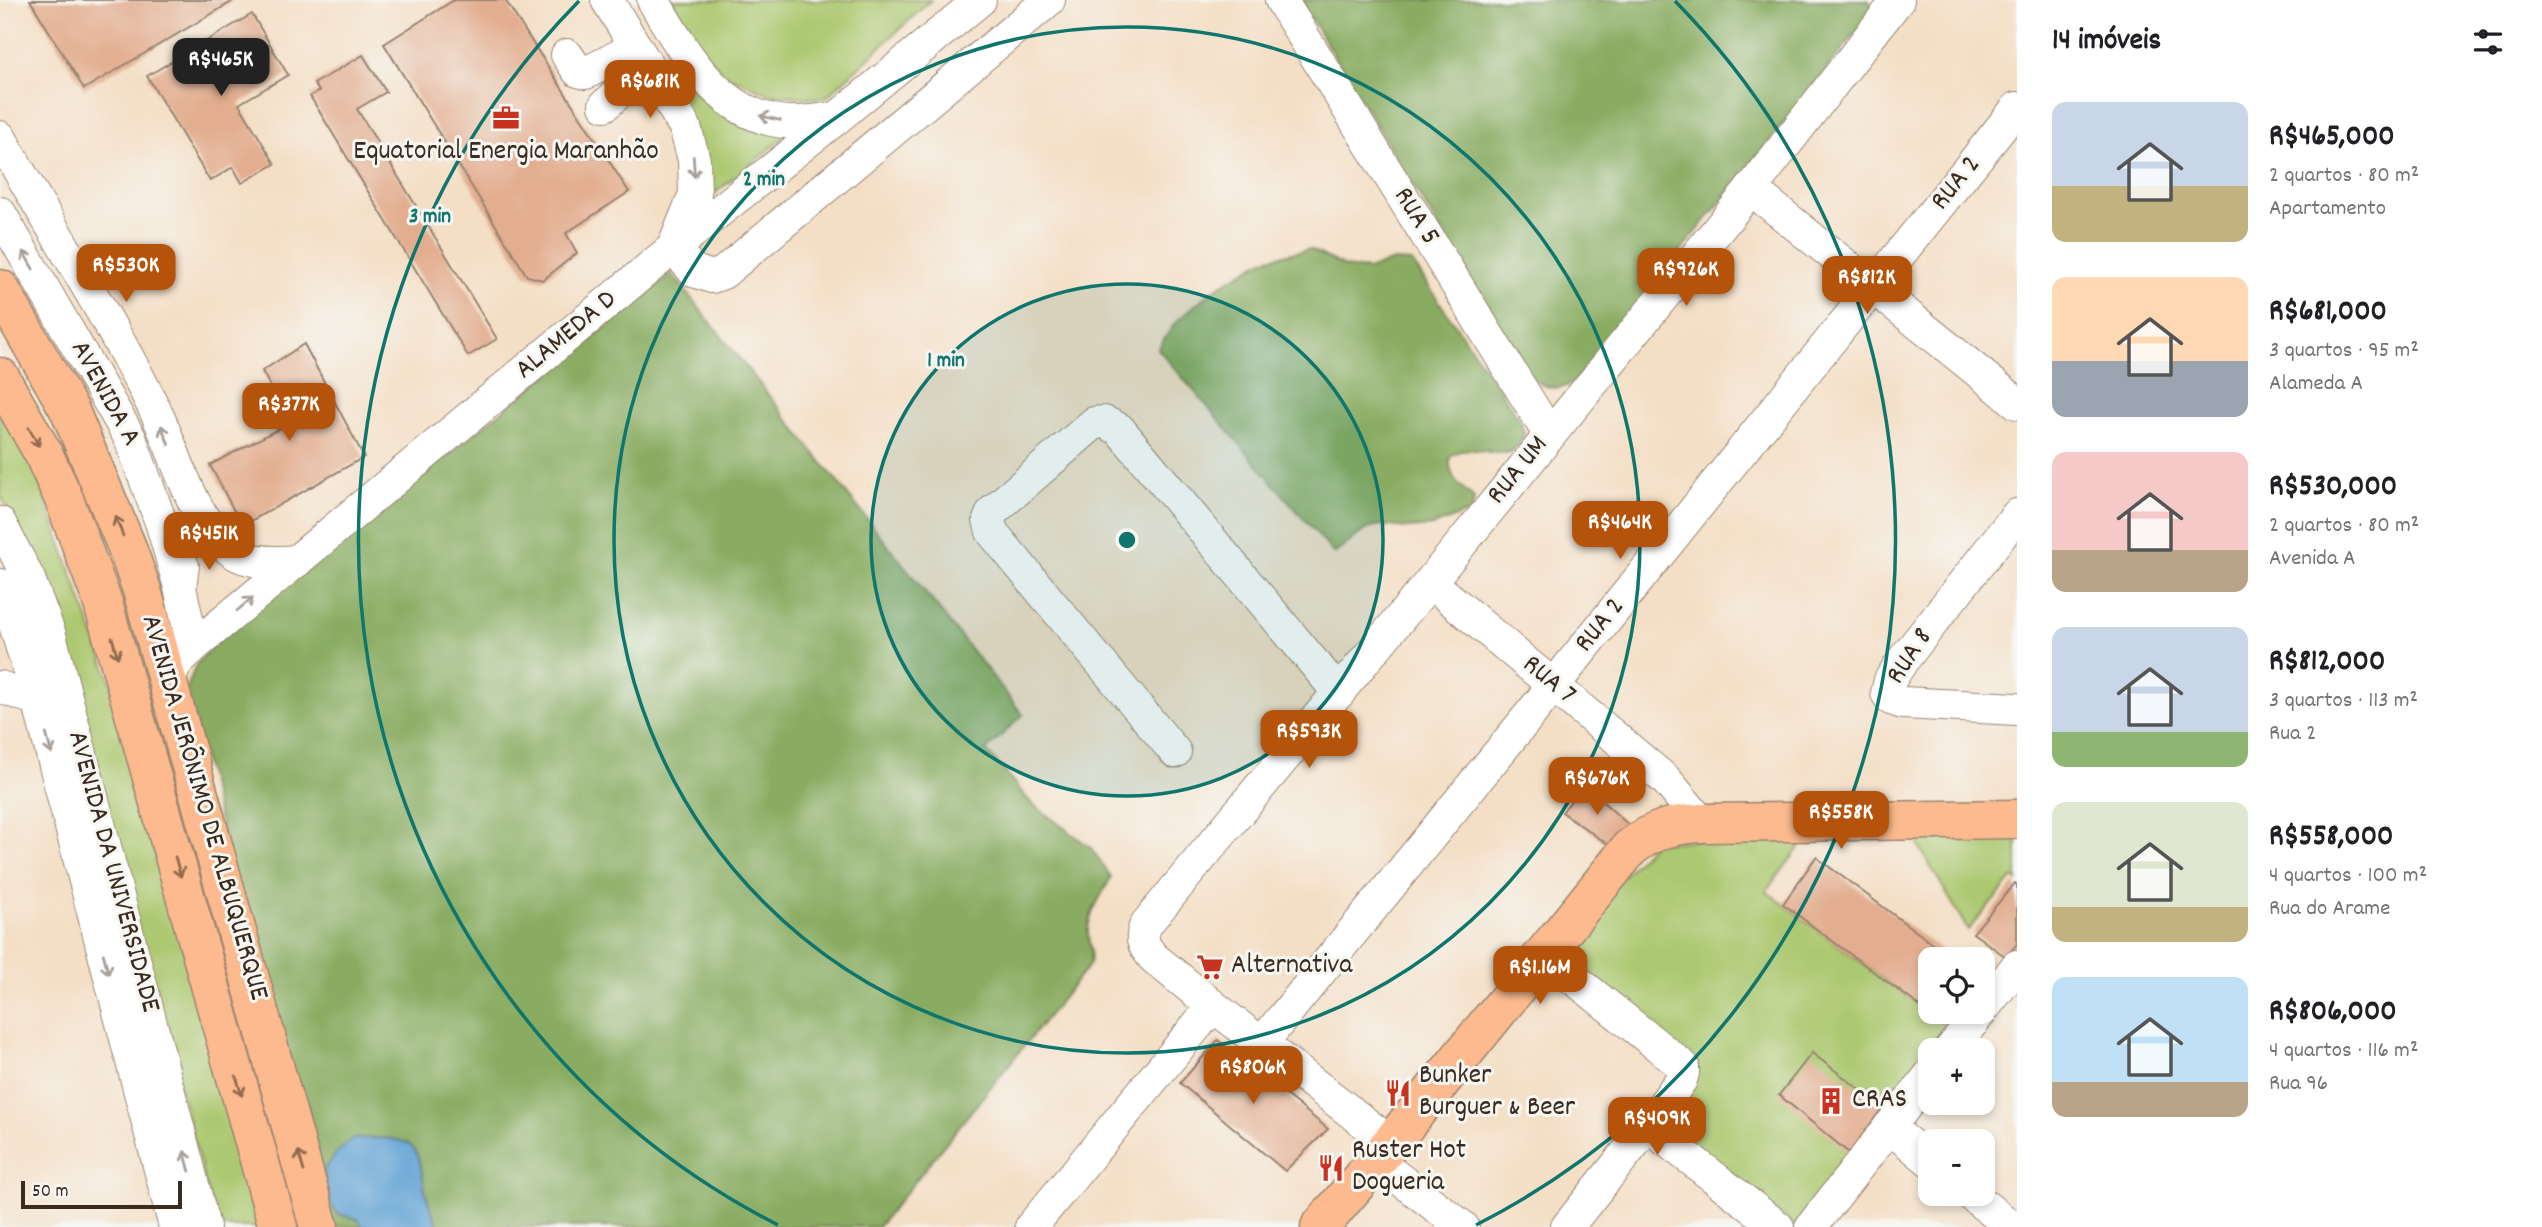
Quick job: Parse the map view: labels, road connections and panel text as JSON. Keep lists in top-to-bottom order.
{
  "streets": {
    "main road": ["AVENIDA JERÔNIMO DE ALBUQUERQUE"],
    "street": [
      "RUA 2",
      "RUA 5",
      "ALAMEDA D",
      "AVENIDA A",
      "RUA UM",
      "RUA 8",
      "RUA 7",
      "AVENIDA DA UNIVERSIDADE"
    ]
  },
  "crossings": [
    ["RUA 2", "RUA 7"],
    ["RUA 5", "RUA UM"],
    ["ALAMEDA D", "AVENIDA A"],
    ["ALAMEDA D", "AVENIDA JERÔNIMO DE ALBUQUERQUE"],
    ["RUA UM", "RUA 7"]
  ],
  "one_way": ["AVENIDA A"],
  "places": {
    "office": ["Equatorial Energia Maranhão"],
    "supermarket": ["Alternativa"],
    "restaurant": ["Bunker Burguer & Beer", "Ruster Hot Dogueria"],
    "building": ["CRAS"]
  },
  "scale_bar": "50 m",
  "page": {
    "heading": "14 imóveis",
    "price": [
      "R$465K",
      "R$681K",
      "R$530K",
      "R$926K",
      "R$812K",
      "R$377K",
      "R$464K",
      "R$451K",
      "R$593K",
      "R$676K",
      "R$558K",
      "R$1.16M",
      "R$806K",
      "R$409K"
    ],
    "list": [
      {
        "name": "R$465,000",
        "note": "2 quartos · 80 m² · Apartamento"
      },
      {
        "name": "R$681,000",
        "note": "3 quartos · 95 m² · Alameda A"
      },
      {
        "name": "R$530,000",
        "note": "2 quartos · 80 m² · Avenida A"
      },
      {
        "name": "R$812,000",
        "note": "3 quartos · 113 m² · Rua 2"
      },
      {
        "name": "R$558,000",
        "note": "4 quartos · 100 m² · Rua do Arame"
      },
      {
        "name": "R$806,000",
        "note": "4 quartos · 116 m² · Rua 96"
      }
    ],
    "map_buttons": ["+", "−"],
    "scale": "50 m"
  },
  "rings": ["2 min", "3 min", "1 min"]
}
